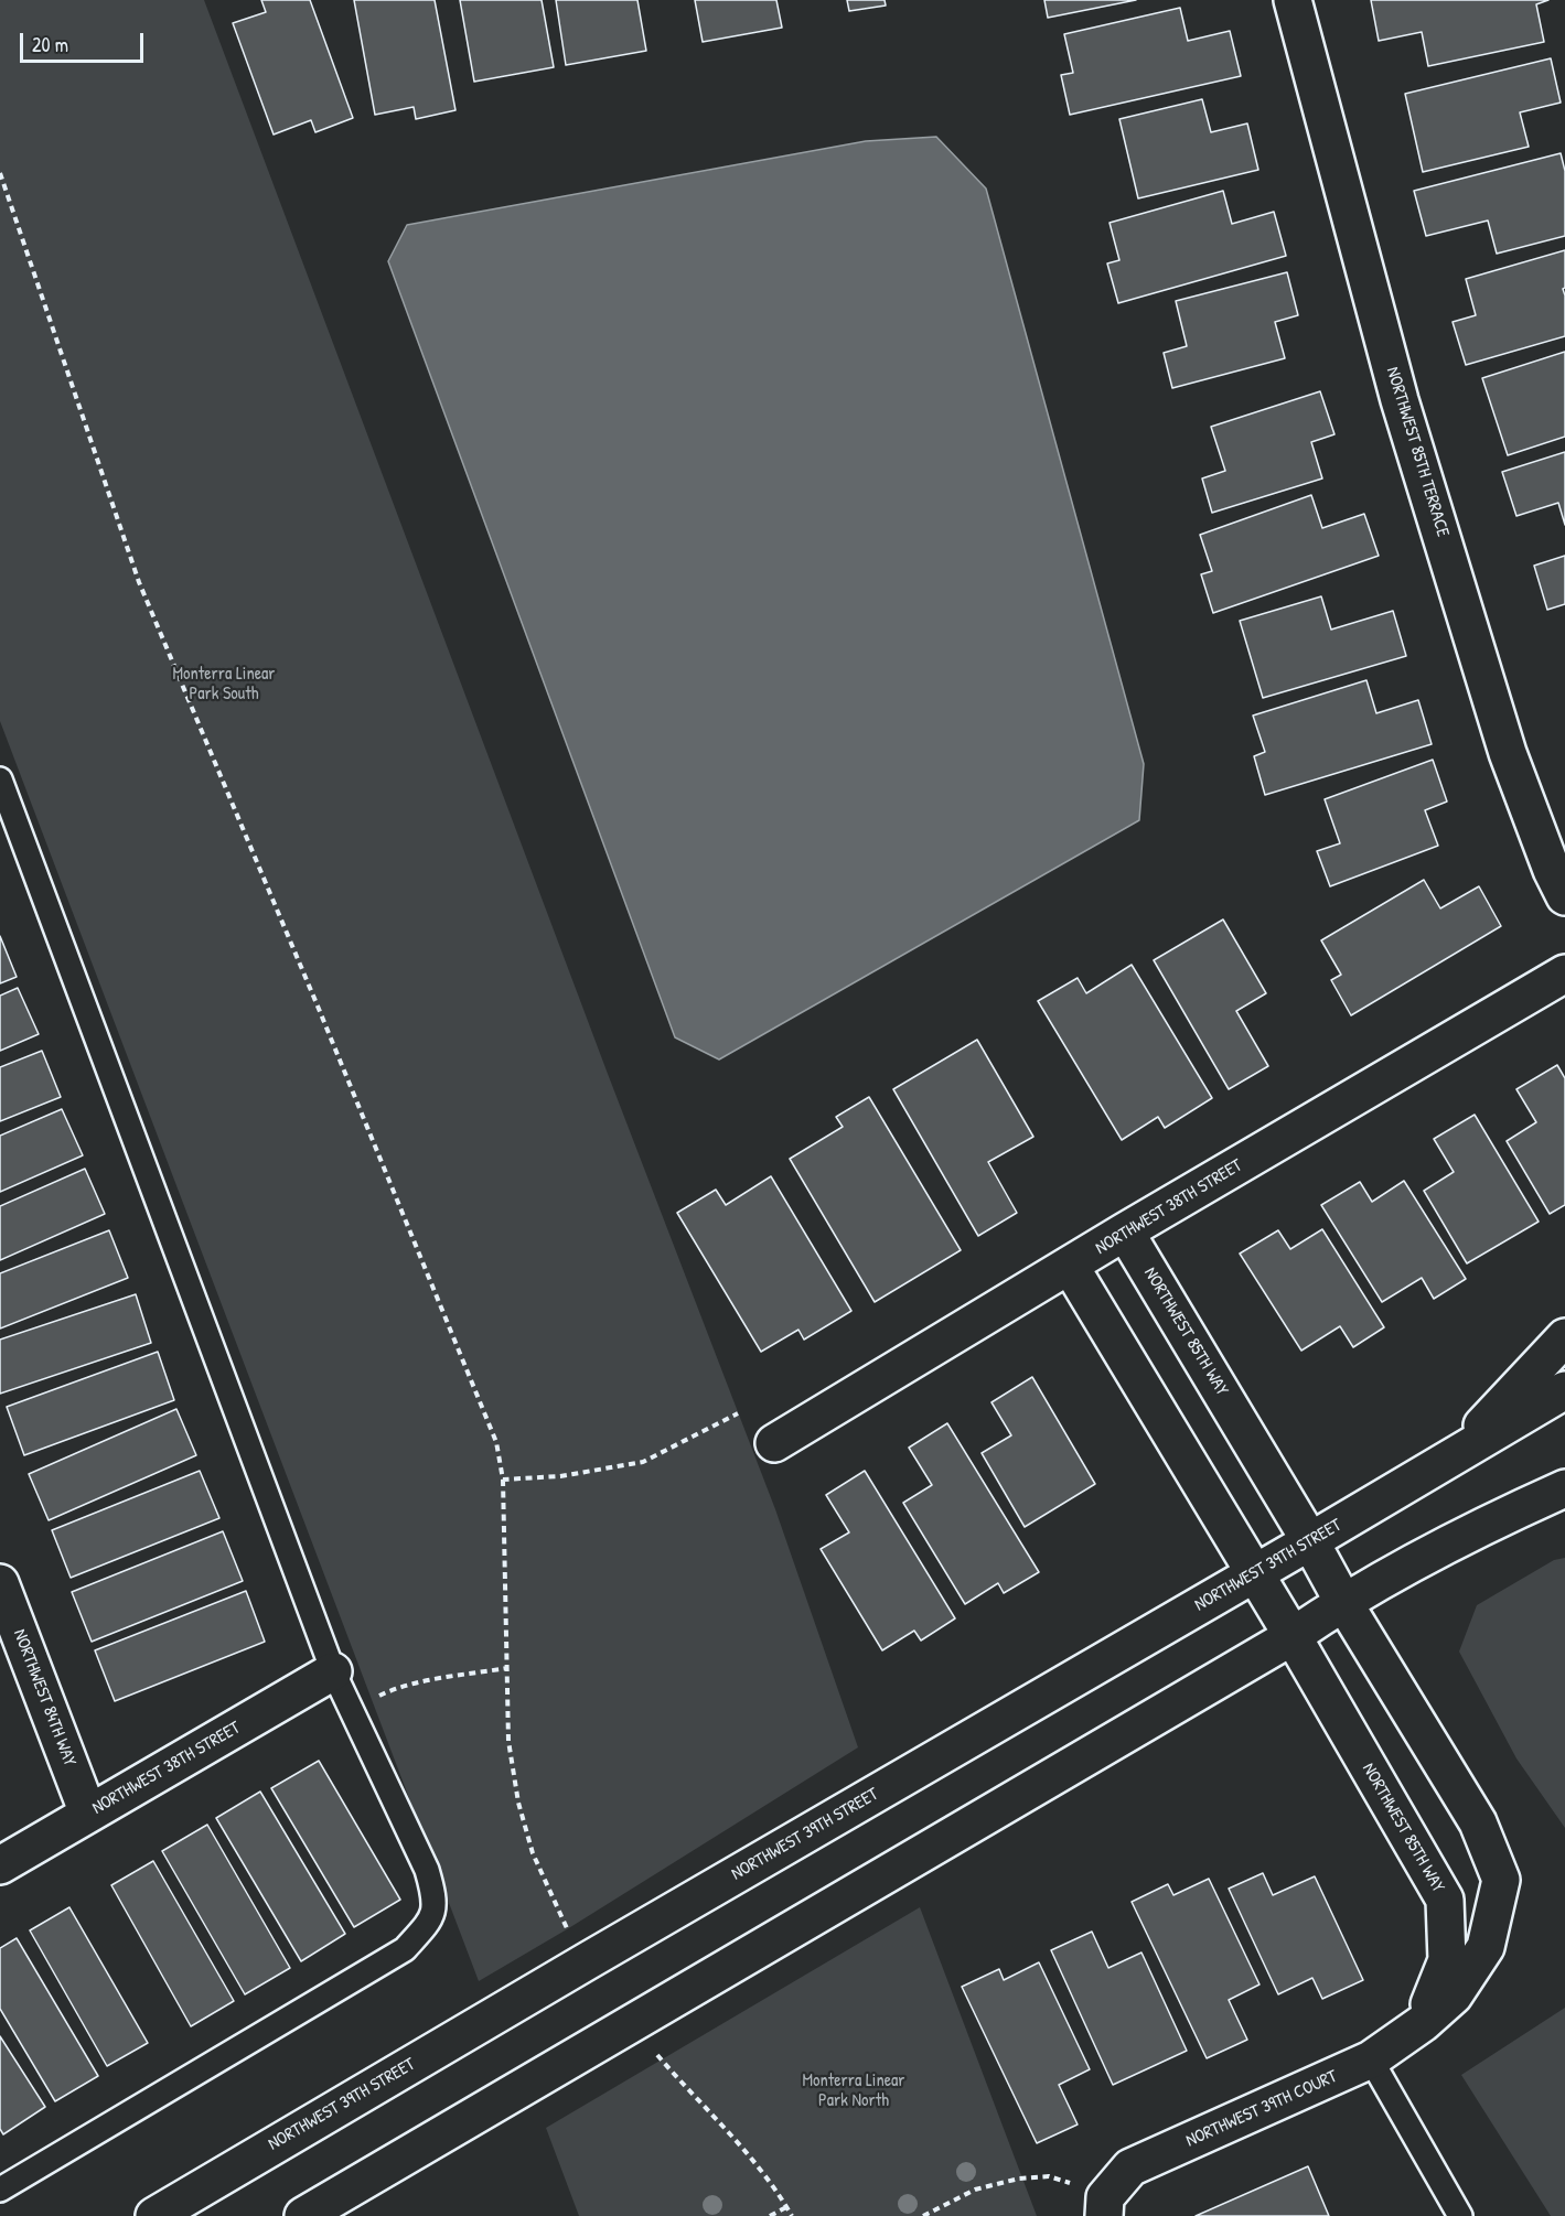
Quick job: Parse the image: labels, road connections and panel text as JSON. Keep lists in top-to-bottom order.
{
  "streets": {
    "street": [
      "NORTHWEST 85TH TERRACE",
      "NORTHWEST 38TH STREET",
      "NORTHWEST 85TH WAY",
      "NORTHWEST 39TH STREET",
      "NORTHWEST 84TH WAY",
      "NORTHWEST 39TH COURT"
    ]
  },
  "crossings": [
    ["NORTHWEST 38TH STREET", "NORTHWEST 85TH WAY"],
    ["NORTHWEST 38TH STREET", "NORTHWEST 84TH WAY"],
    ["NORTHWEST 85TH WAY", "NORTHWEST 39TH STREET"],
    ["NORTHWEST 85TH WAY", "NORTHWEST 39TH COURT"]
  ],
  "parks": ["Monterra Linear Park South", "Monterra Linear Park North"],
  "scale_bar": "20 m"
}
